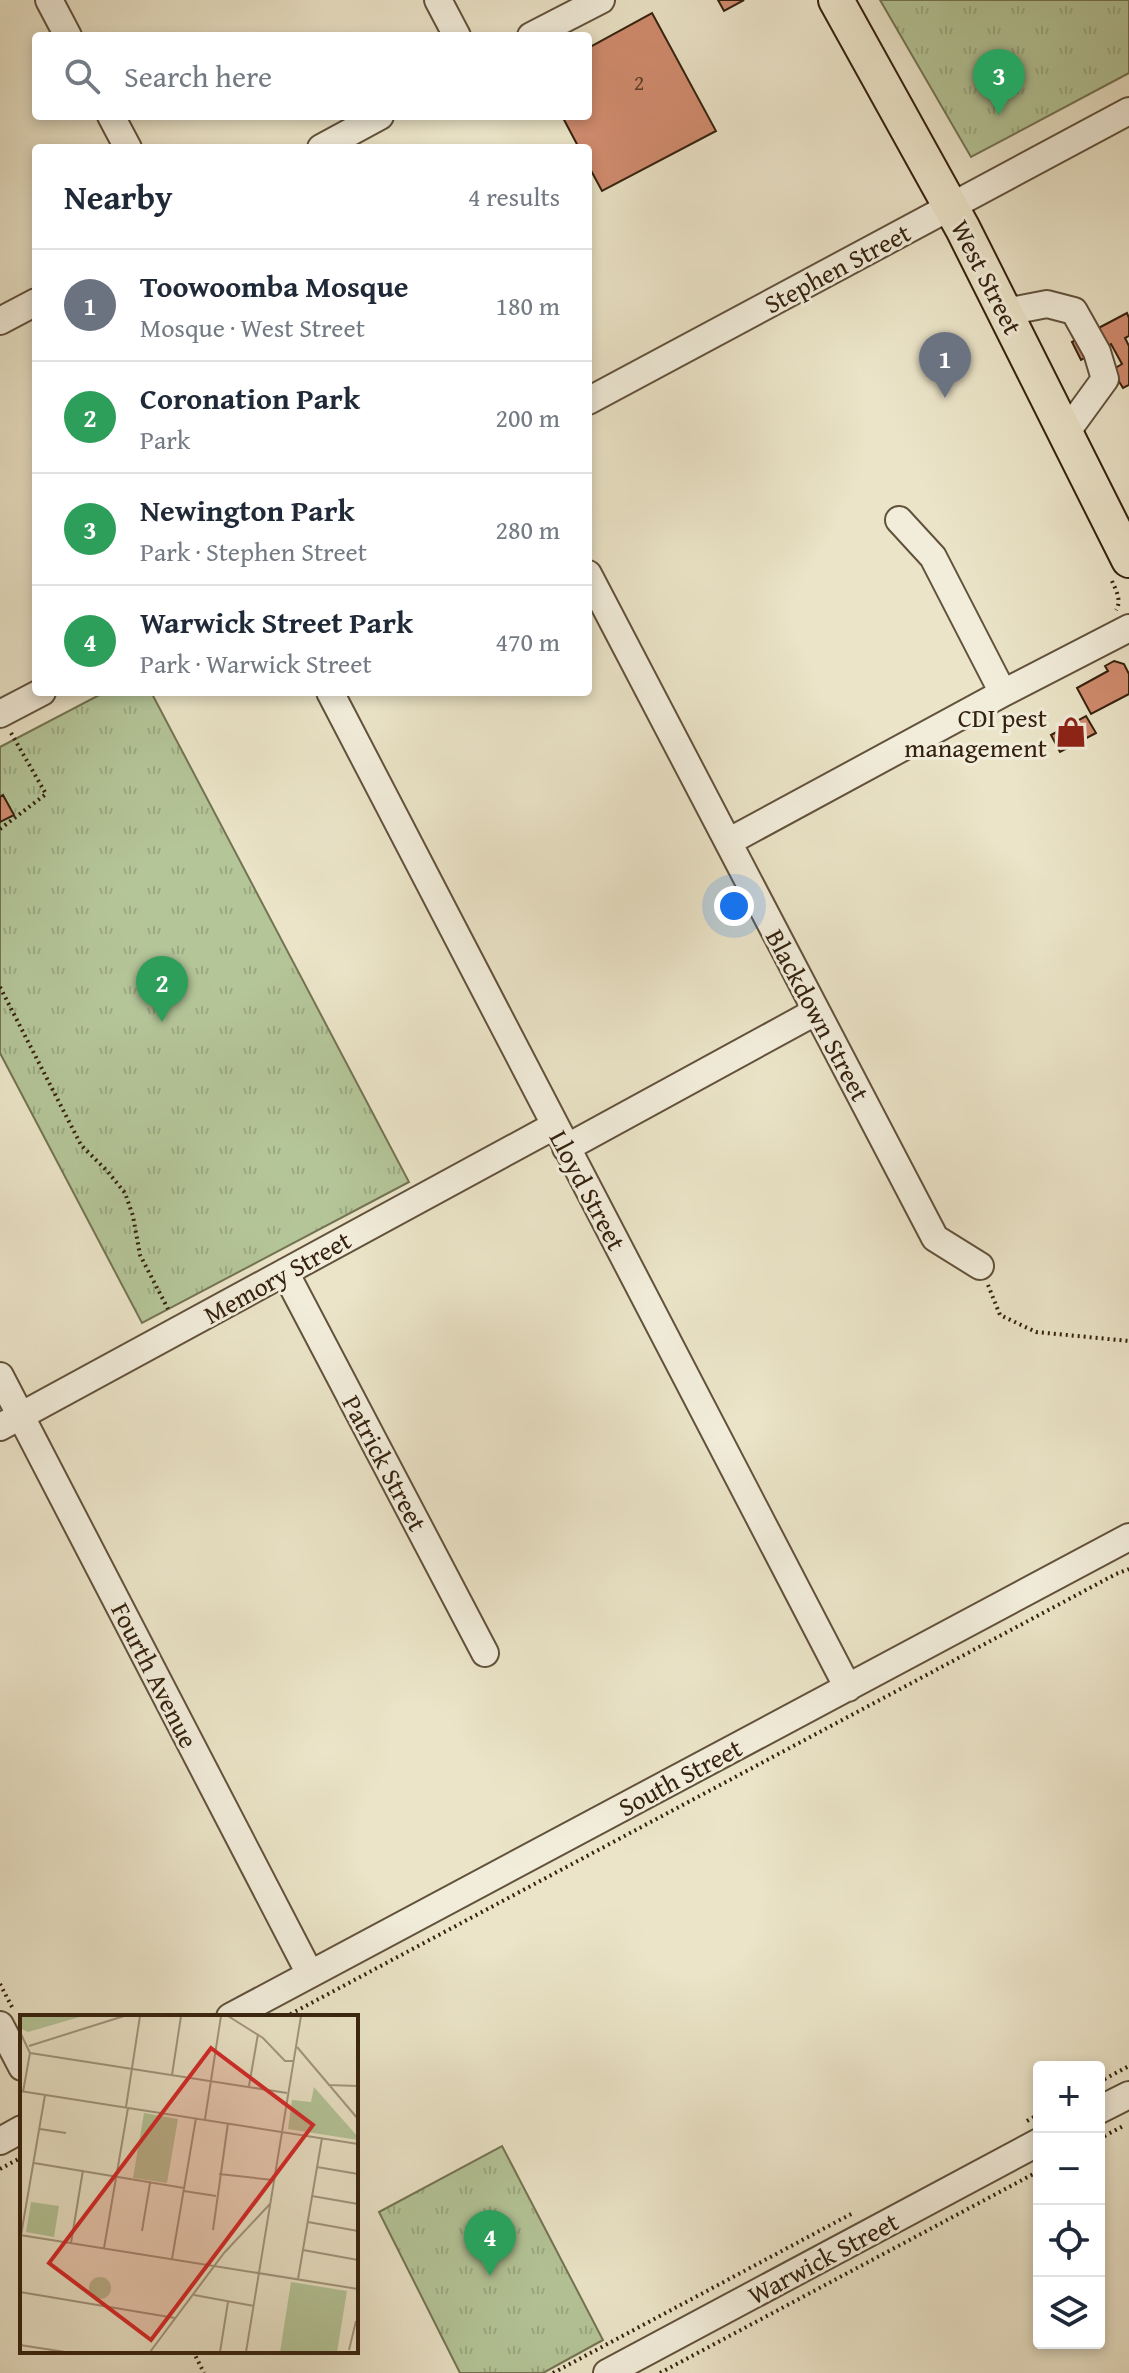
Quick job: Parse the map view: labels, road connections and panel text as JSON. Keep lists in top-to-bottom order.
{
  "streets": {
    "main road": ["West Street"],
    "street": [
      "Stephen Street",
      "Blackdown Street",
      "Lloyd Street",
      "Memory Street",
      "Patrick Street",
      "Fourth Avenue",
      "South Street",
      "Warwick Street"
    ]
  },
  "crossings": [
    ["Stephen Street", "West Street"],
    ["Blackdown Street", "Memory Street"],
    ["Lloyd Street", "Memory Street"],
    ["Lloyd Street", "South Street"],
    ["Memory Street", "Patrick Street"],
    ["Memory Street", "Fourth Avenue"],
    ["Fourth Avenue", "South Street"]
  ],
  "places": {
    "shop": ["CDI pest management"]
  },
  "house_numbers": ["2"],
  "page": {
    "search": "Search here",
    "pins": [
      "3",
      "1",
      "2",
      "4"
    ],
    "heading": ["Nearby", "4 results"],
    "list": [
      {
        "mark": "1",
        "name": "Toowoomba Mosque",
        "note": "Mosque · West Street",
        "value": "180 m"
      },
      {
        "mark": "2",
        "name": "Coronation Park",
        "note": "Park",
        "value": "200 m"
      },
      {
        "mark": "3",
        "name": "Newington Park",
        "note": "Park · Stephen Street",
        "value": "280 m"
      },
      {
        "mark": "4",
        "name": "Warwick Street Park",
        "note": "Park · Warwick Street",
        "value": "470 m"
      }
    ],
    "map_buttons": ["+", "−"]
  }
}
